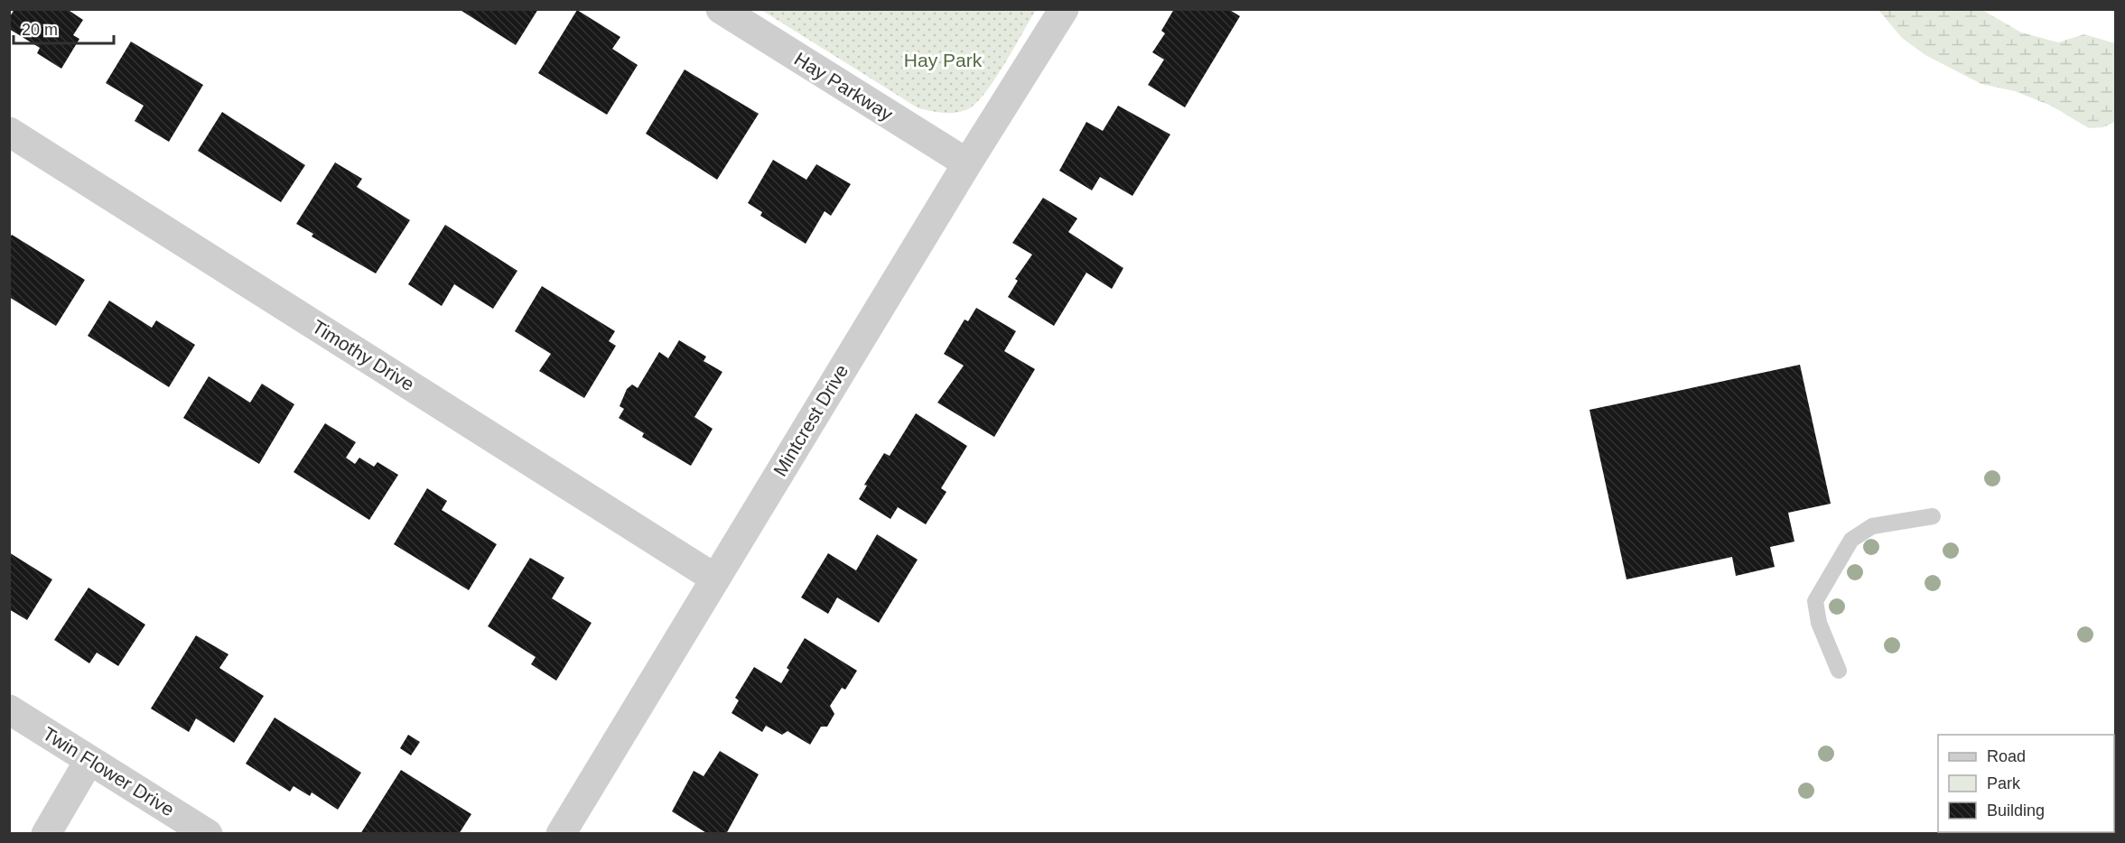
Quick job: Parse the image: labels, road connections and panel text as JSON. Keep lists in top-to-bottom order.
{
  "streets": {
    "street": [
      "Hay Parkway",
      "Timothy Drive",
      "Mintcrest Drive",
      "Twin Flower Drive"
    ]
  },
  "crossings": [
    ["Hay Parkway", "Mintcrest Drive"],
    ["Timothy Drive", "Mintcrest Drive"]
  ],
  "parks": ["Hay Park"],
  "legend": ["Road", "Park", "Building"],
  "scale_bar": "20 m"
}
